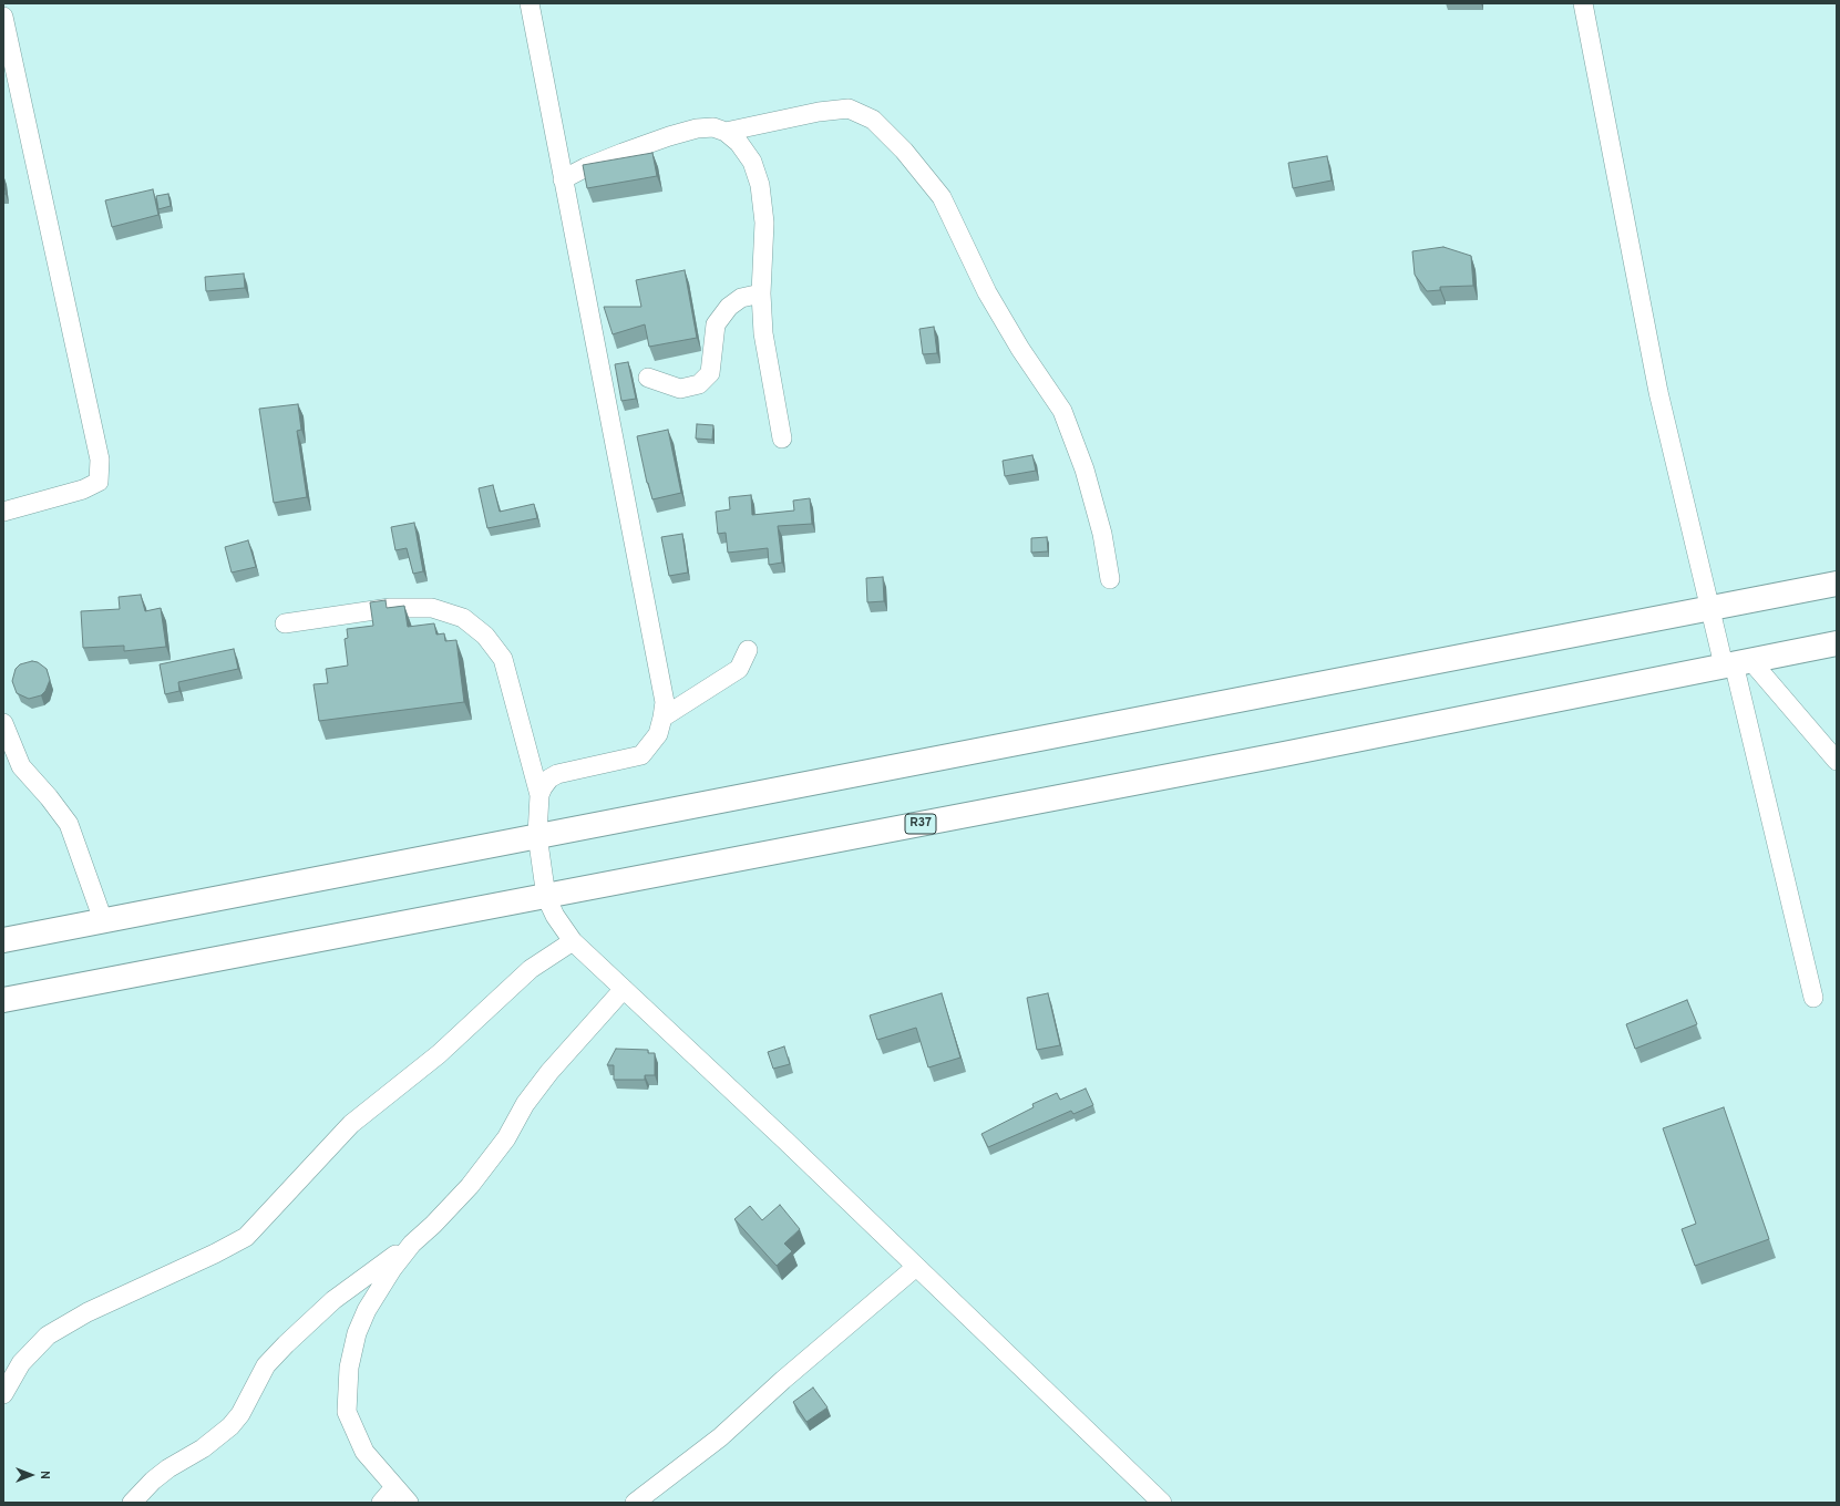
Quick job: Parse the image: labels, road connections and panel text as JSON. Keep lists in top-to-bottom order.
{
  "streets": {
    "main road": ["R37"]
  },
  "north": "right"
}
